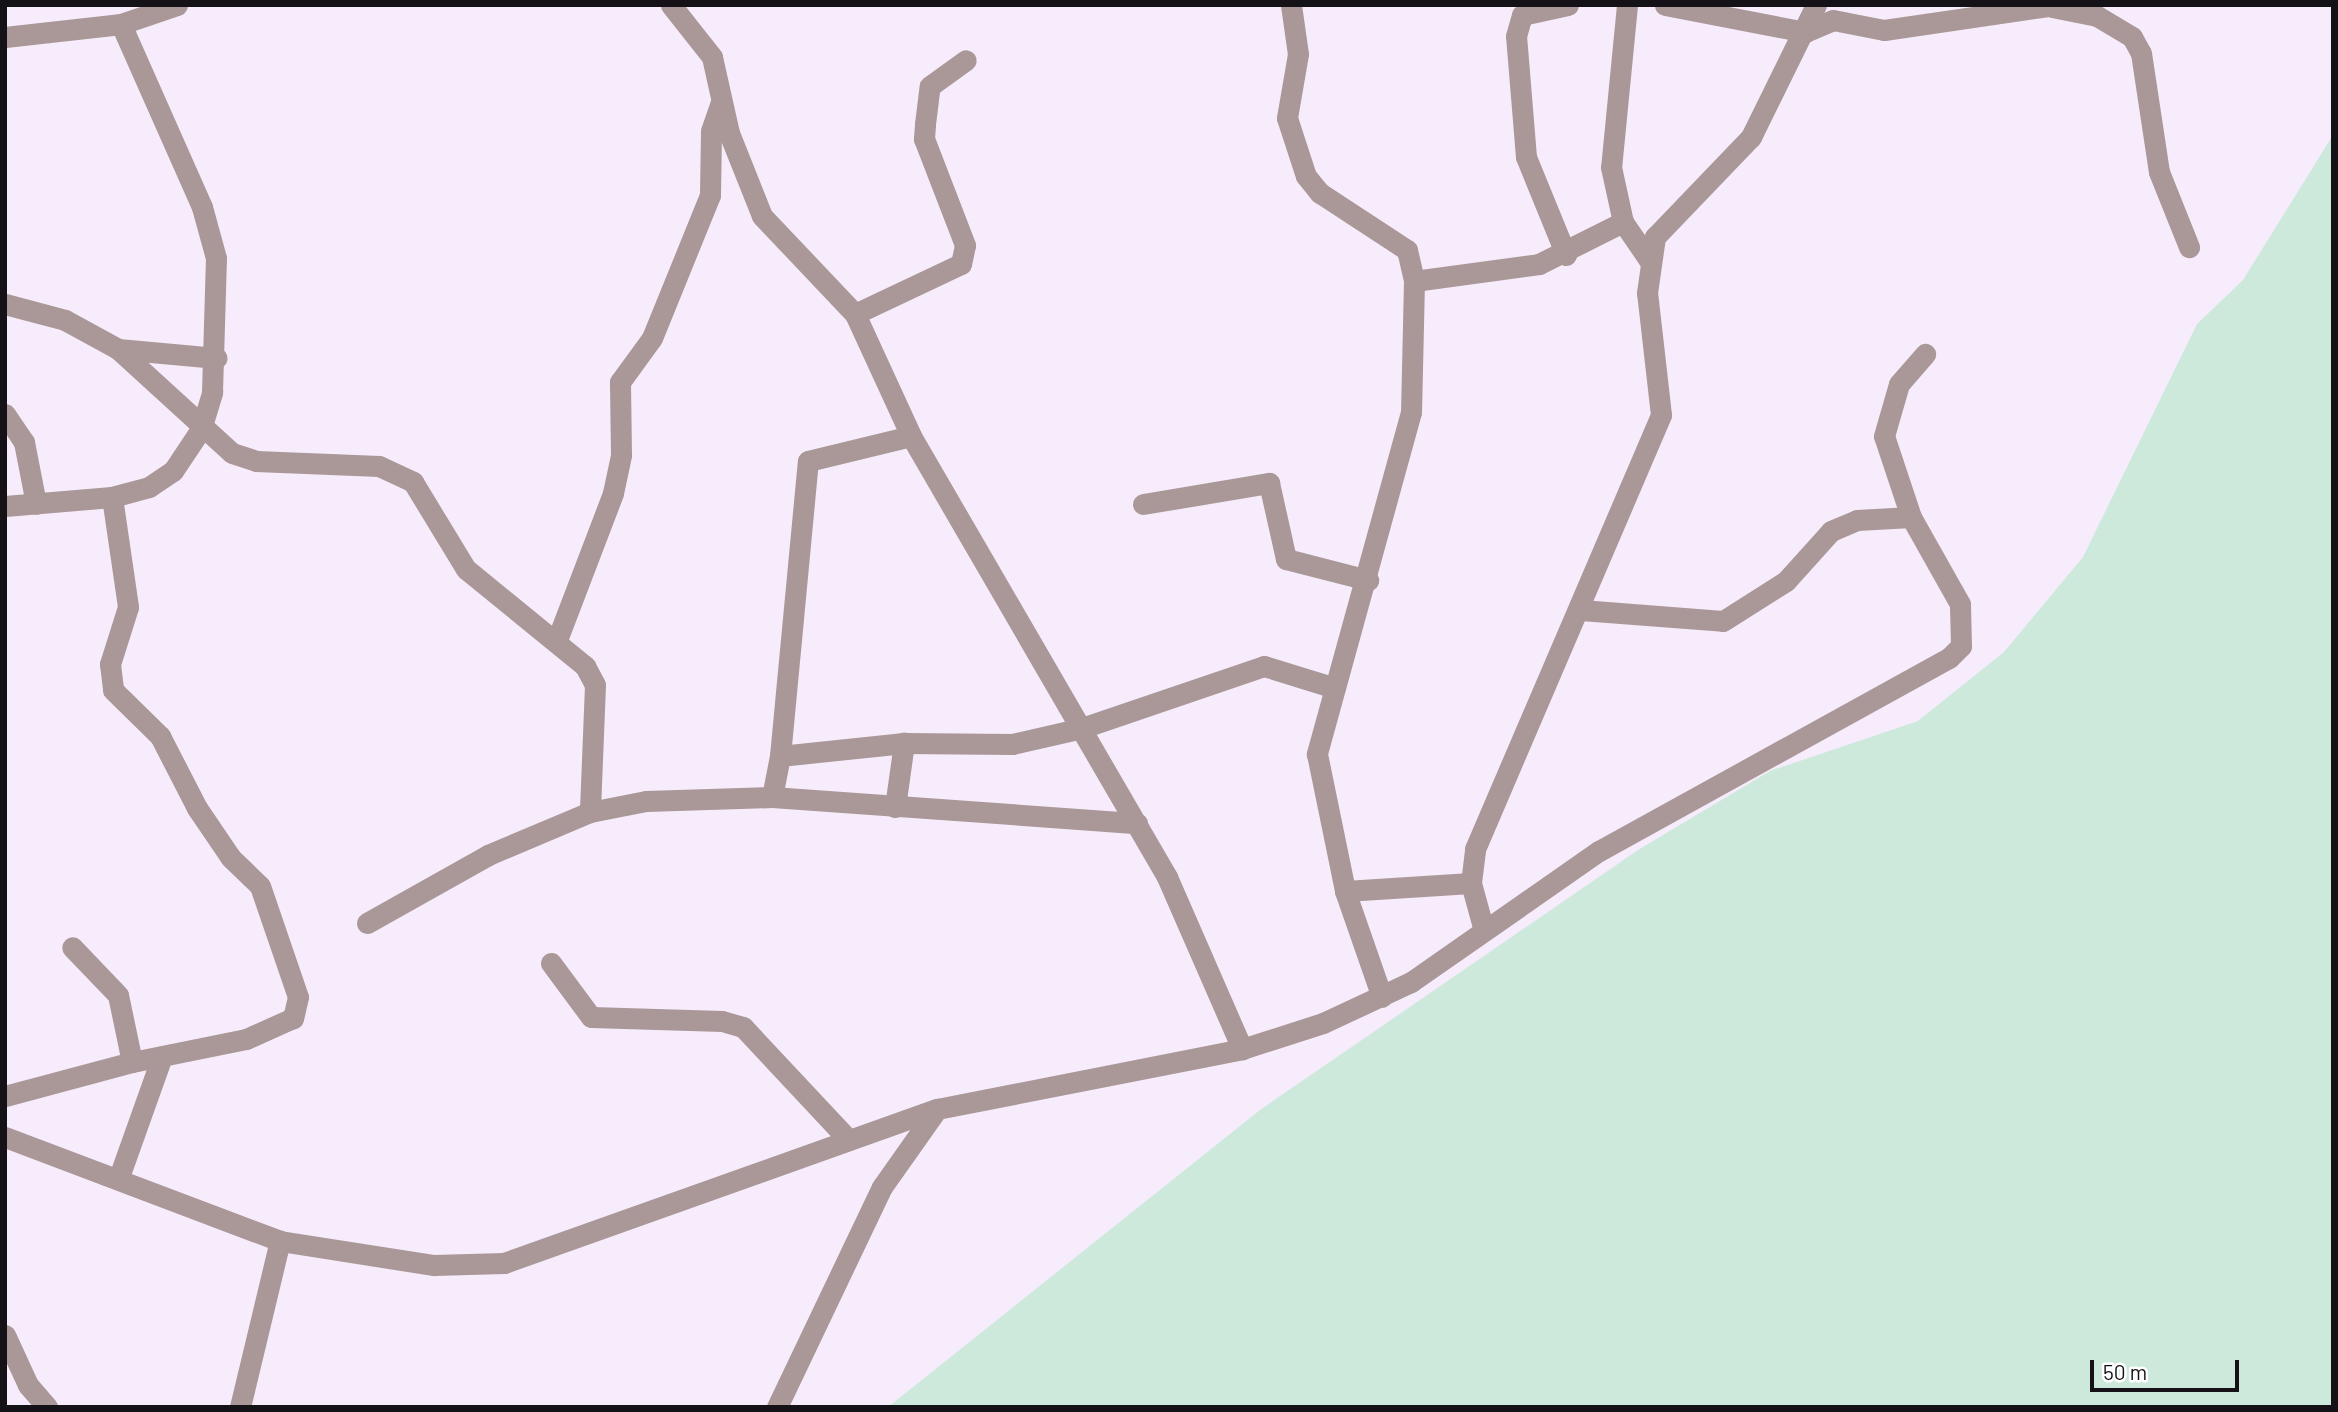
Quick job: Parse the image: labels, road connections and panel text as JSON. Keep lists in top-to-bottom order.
{
  "scale_bar": "50 m"
}
